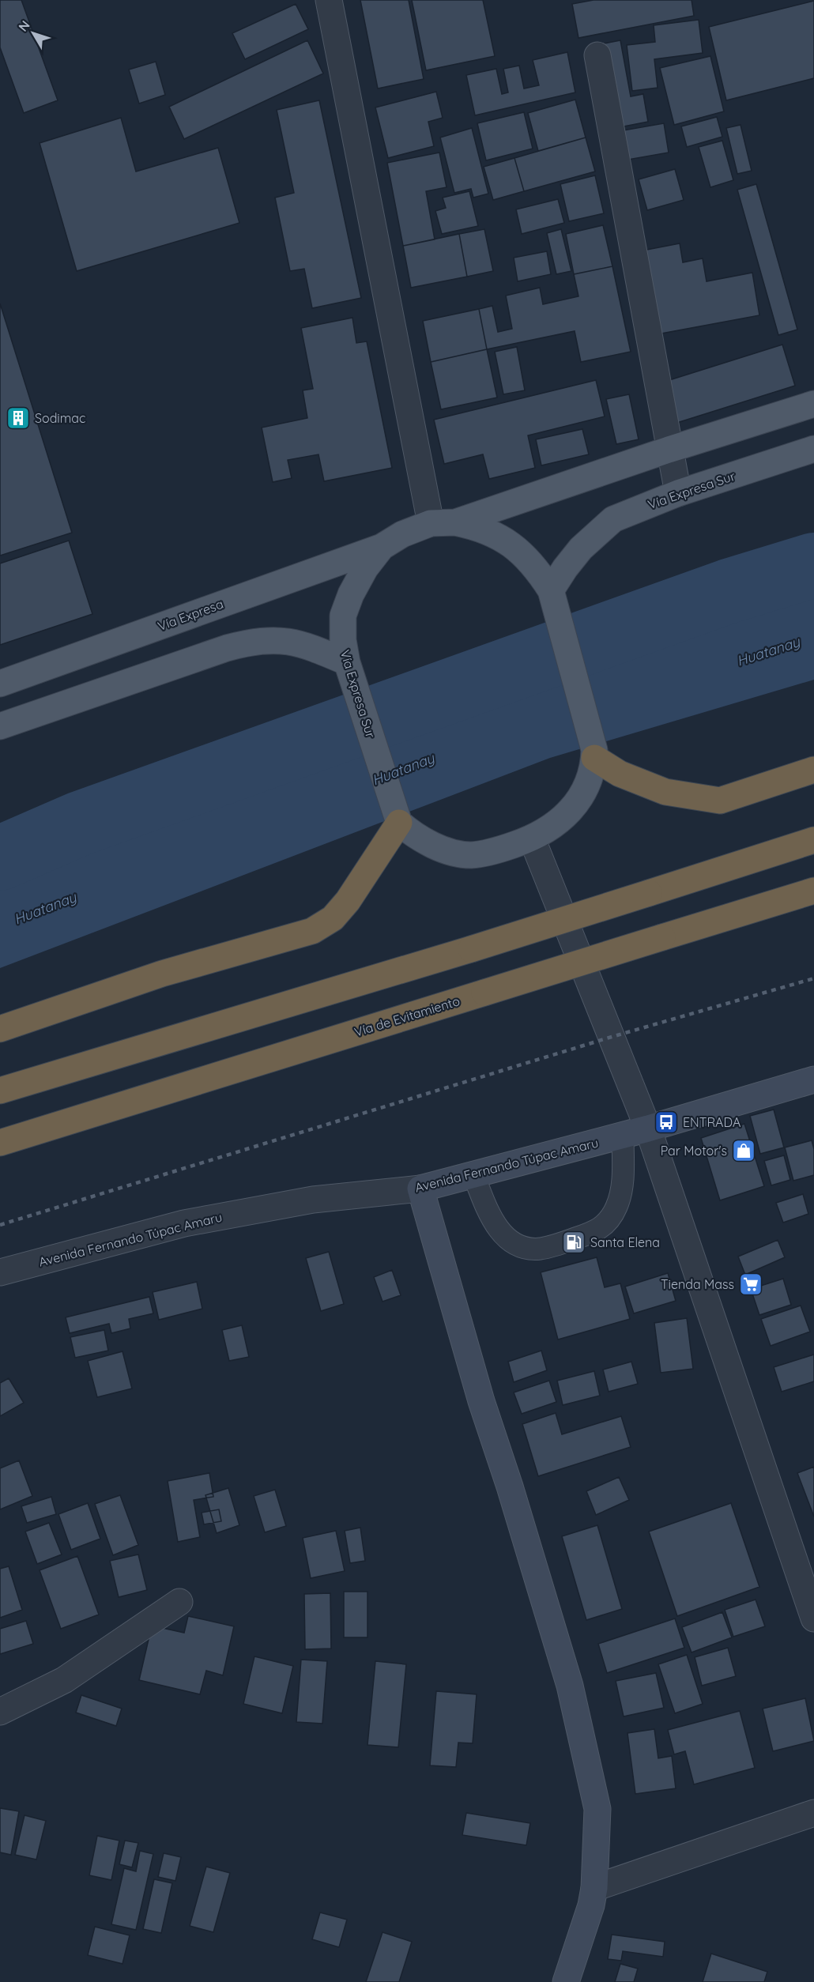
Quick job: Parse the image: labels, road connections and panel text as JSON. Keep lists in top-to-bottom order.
{
  "streets": {
    "highway": ["Vía de Evitamiento"],
    "main road": ["Vía Expresa Sur", "Vía Expresa"],
    "street": ["Avenida Fernando Túpac Amaru"]
  },
  "crossings": [
    ["Vía Expresa Sur", "Vía Expresa"]
  ],
  "water": ["Huatanay"],
  "places": {
    "building": ["Sodimac"],
    "bus stop": ["ENTRADA"],
    "shop": ["Par Motor's"],
    "fuel station": ["Santa Elena"],
    "supermarket": ["Tienda Mass"]
  },
  "north": "top left"
}
